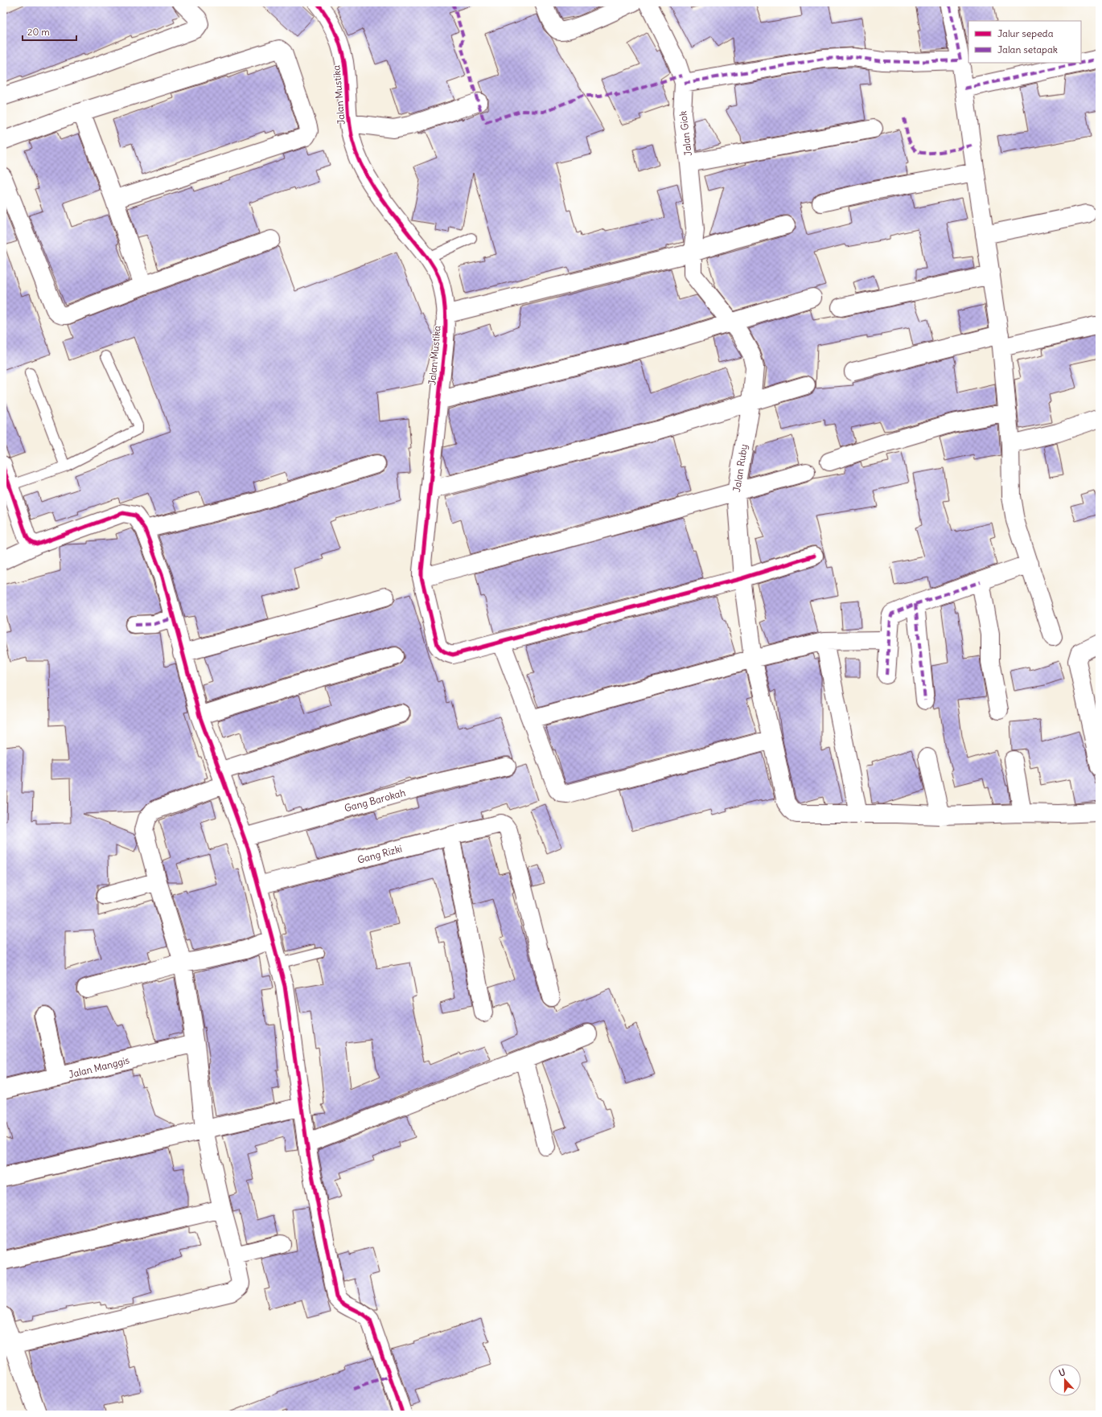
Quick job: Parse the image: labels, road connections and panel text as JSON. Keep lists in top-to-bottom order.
{
  "streets": {
    "street": [
      "Jalan Mustika",
      "Jalan Giok",
      "Jalan Ruby",
      "Gang Barokah",
      "Gang Rizki",
      "Jalan Manggis"
    ]
  },
  "crossings": [
    ["Jalan Giok", "Jalan Ruby"]
  ],
  "legend": ["Jalur sepeda", "Jalan setapak"],
  "scale_bar": "20 m",
  "north": "top"
}
